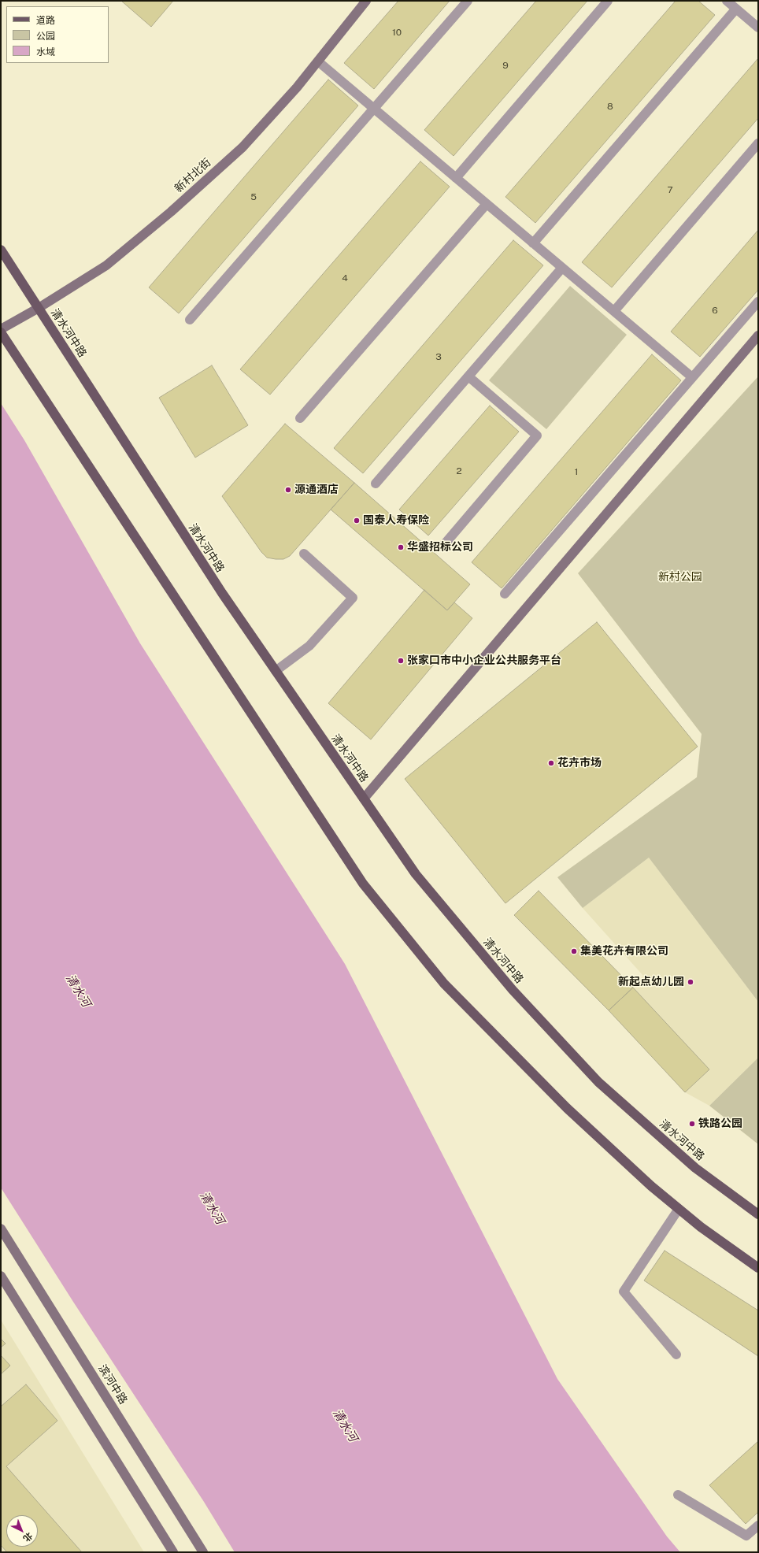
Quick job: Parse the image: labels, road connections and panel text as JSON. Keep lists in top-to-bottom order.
{
  "streets": {
    "main road": ["清水河中路"],
    "street": ["新村北街", "滨河中路"]
  },
  "crossings": [
    ["新村北街", "清水河中路"]
  ],
  "water": ["清水河"],
  "parks": ["新村公园"],
  "places": [
    "源通酒店",
    "国泰人寿保险",
    "华盛招标公司",
    "张家口市中小企业公共服务平台",
    "花卉市场",
    "集美花卉有限公司",
    "新起点幼儿园",
    "铁路公园"
  ],
  "house_numbers": [
    "10",
    "9",
    "8",
    "7",
    "5",
    "4",
    "6",
    "3",
    "2",
    "1"
  ],
  "legend": ["道路", "公园", "水域"],
  "north": "bottom right"
}
